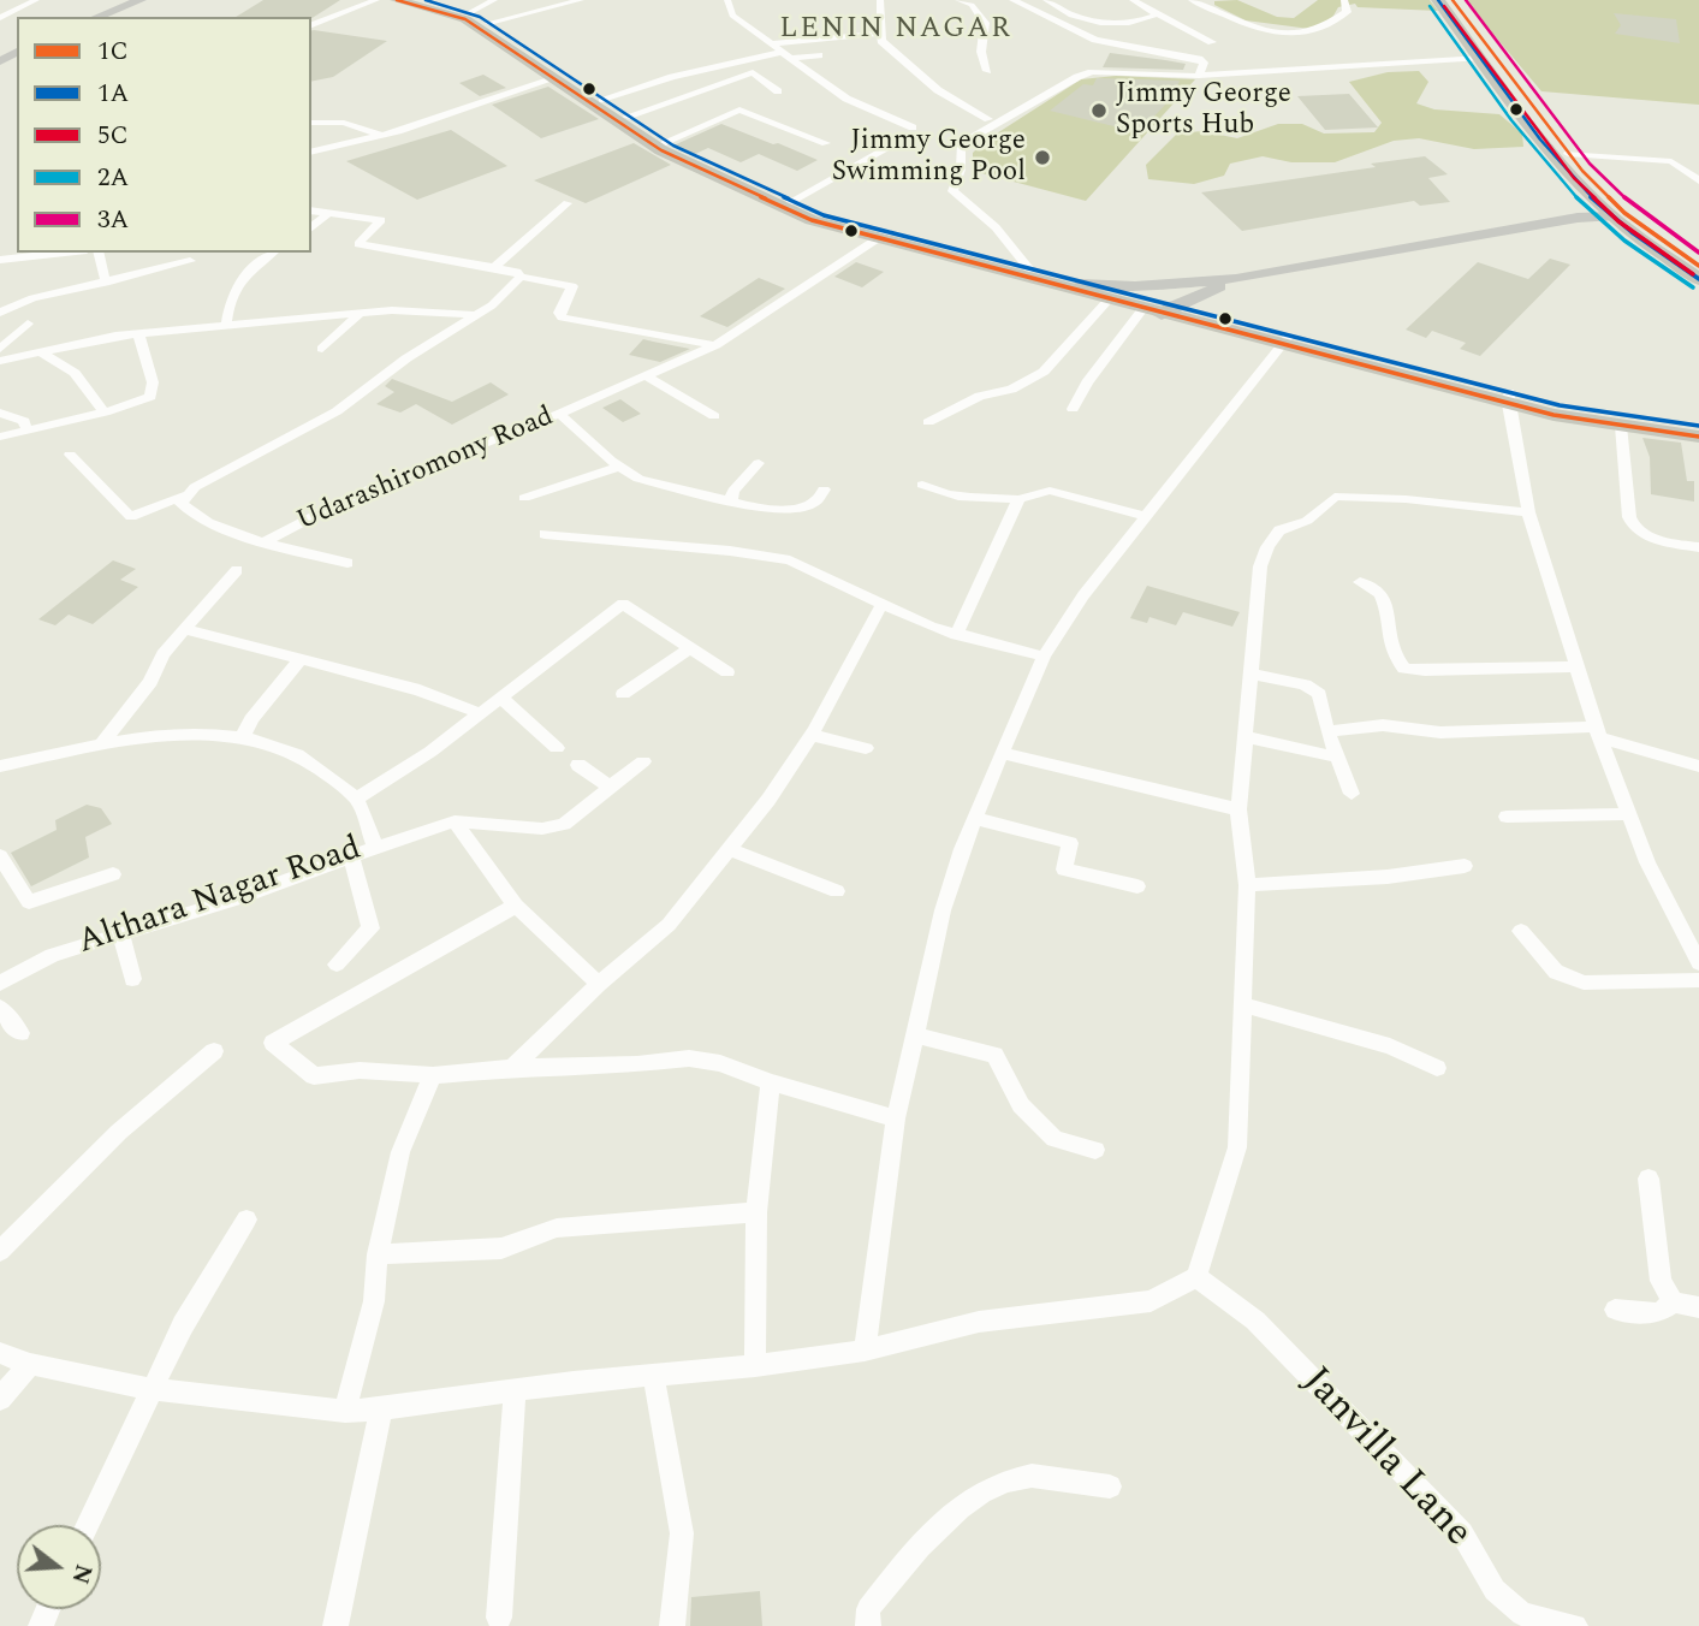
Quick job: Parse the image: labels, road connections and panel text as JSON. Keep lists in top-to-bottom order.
{
  "streets": {
    "street": ["Udarashiromony Road", "Althara Nagar Road", "Janvilla Lane"]
  },
  "districts": ["LENIN NAGAR"],
  "places": ["Jimmy George Sports Hub", "Jimmy George Swimming Pool"],
  "lines": [
    "transit line 1C",
    "transit line 1A",
    "transit line 3A",
    "transit line 5C",
    "transit line 2A"
  ],
  "legend": [
    "1C",
    "1A",
    "5C",
    "2A",
    "3A"
  ],
  "north": "right"
}
